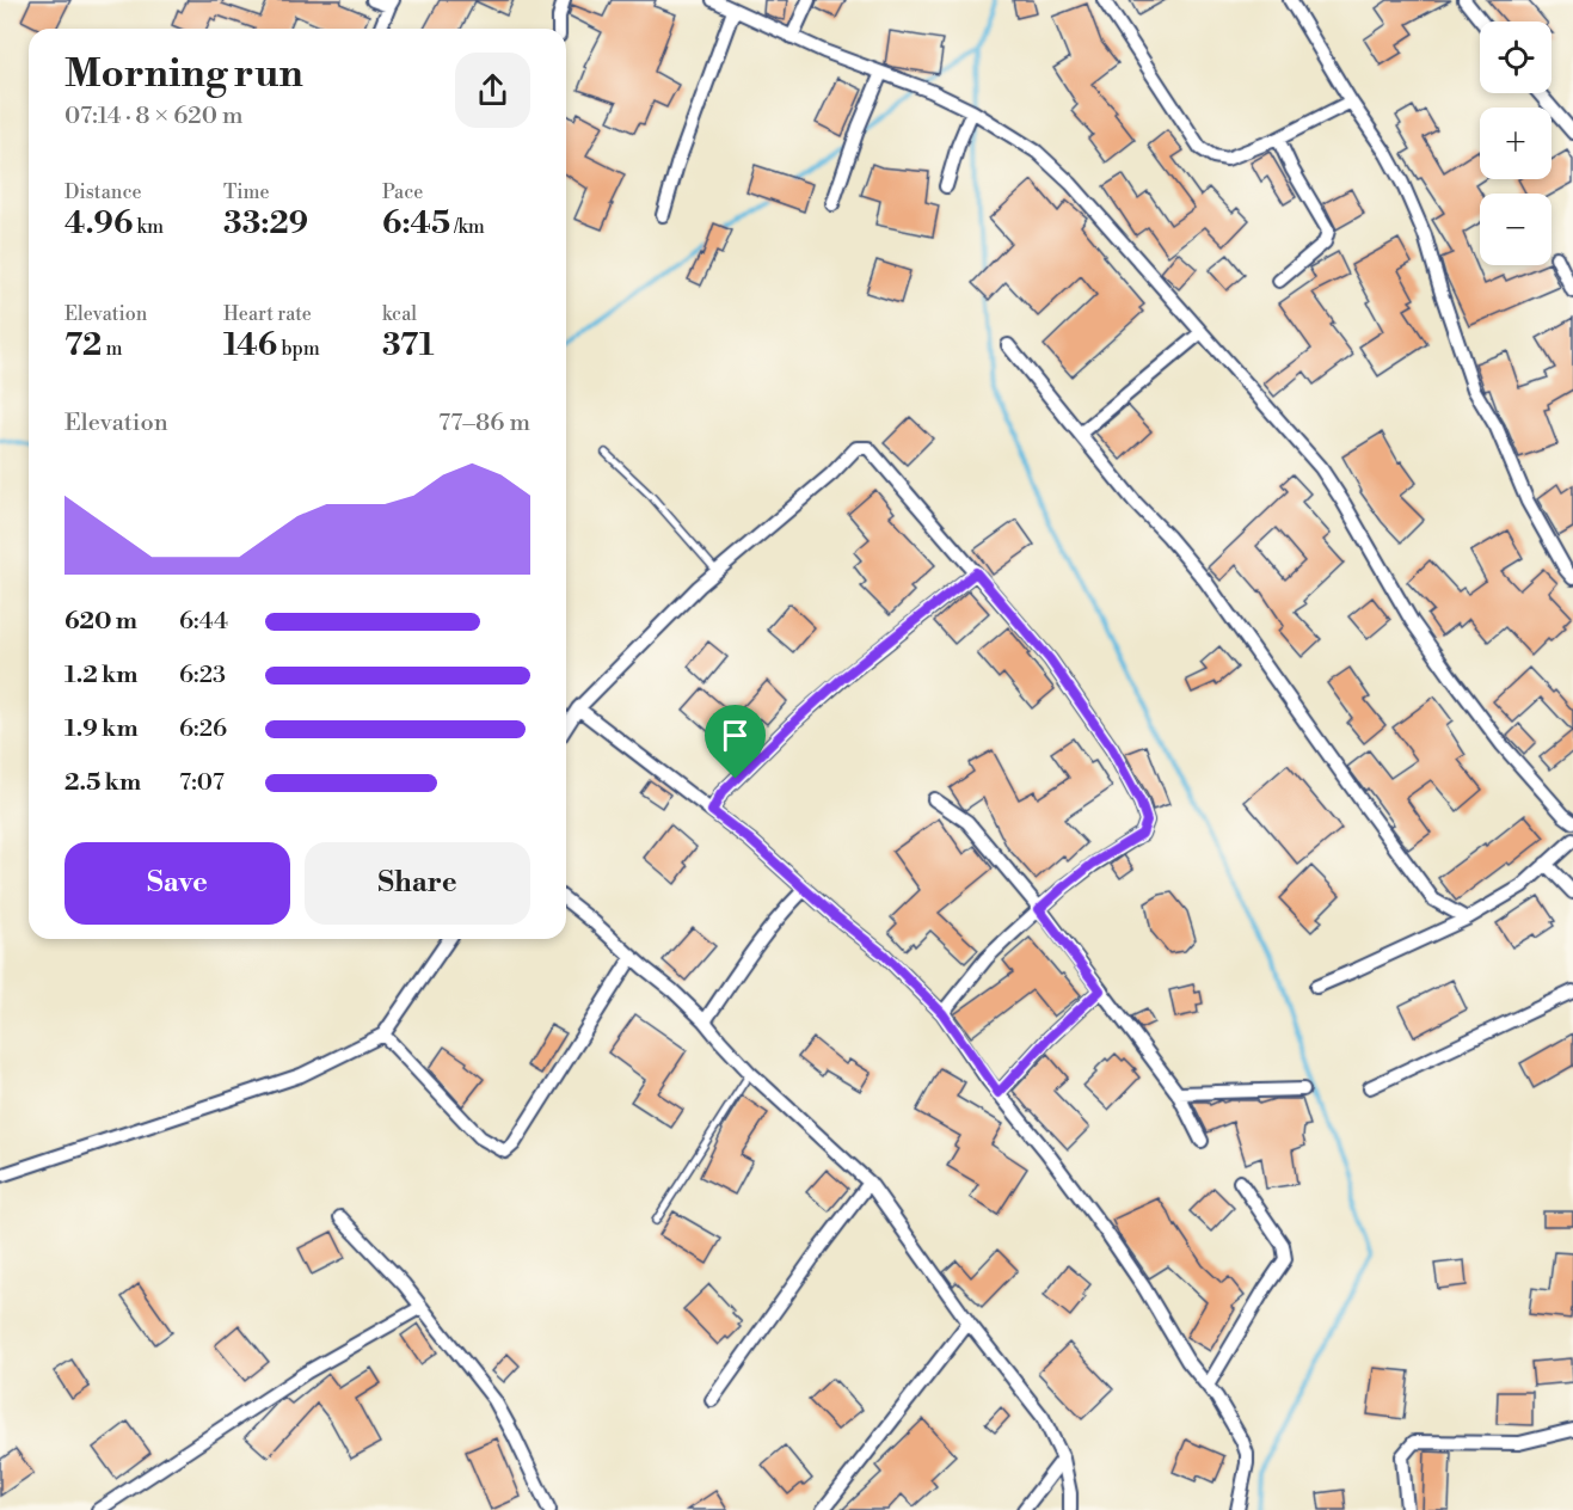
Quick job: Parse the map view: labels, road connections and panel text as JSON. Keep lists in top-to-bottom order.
{
  "page": {
    "map_buttons": ["+", "−"],
    "heading": ["Morning run", "07:14 · 8 × 620 m"],
    "stats": [
      ["Distance", "4.96 km"],
      ["Time", "33:29"],
      ["Pace", "6:45 /km"],
      ["Elevation", "72 m"],
      ["Heart rate", "146 bpm"],
      ["kcal", "371"]
    ],
    "chart": ["Elevation", "77–86 m"],
    "list": [
      {
        "name": "620 m",
        "note": "6:44"
      },
      {
        "name": "1.2 km",
        "note": "6:23"
      },
      {
        "name": "1.9 km",
        "note": "6:26"
      },
      {
        "name": "2.5 km",
        "note": "7:07"
      }
    ],
    "buttons": ["Save", "Share"]
  }
}
